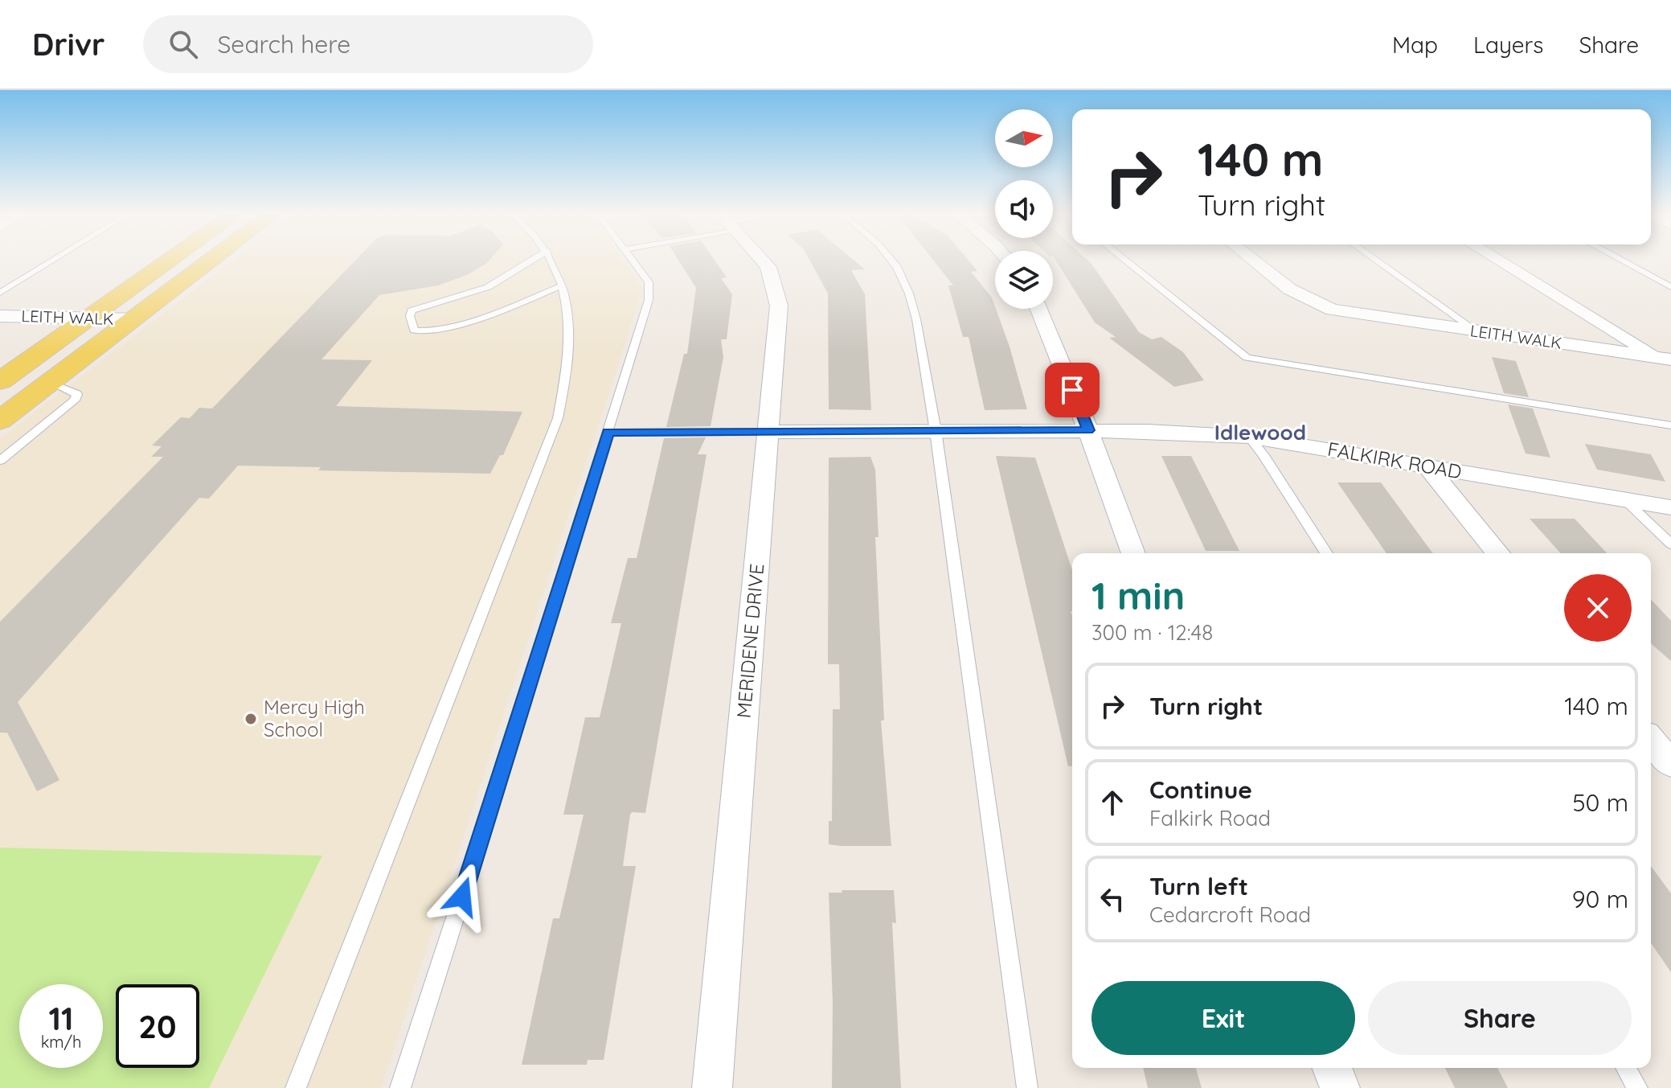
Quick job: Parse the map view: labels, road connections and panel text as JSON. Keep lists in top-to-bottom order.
{
  "streets": {
    "street": ["LEITH WALK", "FALKIRK ROAD", "MERIDENE DRIVE"]
  },
  "crossings": [
    ["FALKIRK ROAD", "MERIDENE DRIVE"]
  ],
  "districts": ["Idlewood"],
  "places": ["Mercy High School"],
  "north": "right",
  "page": {
    "header": "Drivr",
    "search": "Search here",
    "nav": ["Map", "Layers", "Share"],
    "turn": ["140 m", "Turn right"],
    "heading": ["1 min", "300 m · 12:48"],
    "list": [
      {
        "name": "Turn right",
        "value": "140 m"
      },
      {
        "name": "Continue",
        "note": "Falkirk Road",
        "value": "50 m"
      },
      {
        "name": "Turn left",
        "note": "Cedarcroft Road",
        "value": "90 m"
      }
    ],
    "buttons": ["Exit", "Share"],
    "speed": "11 km/h",
    "limit": "20"
  }
}
